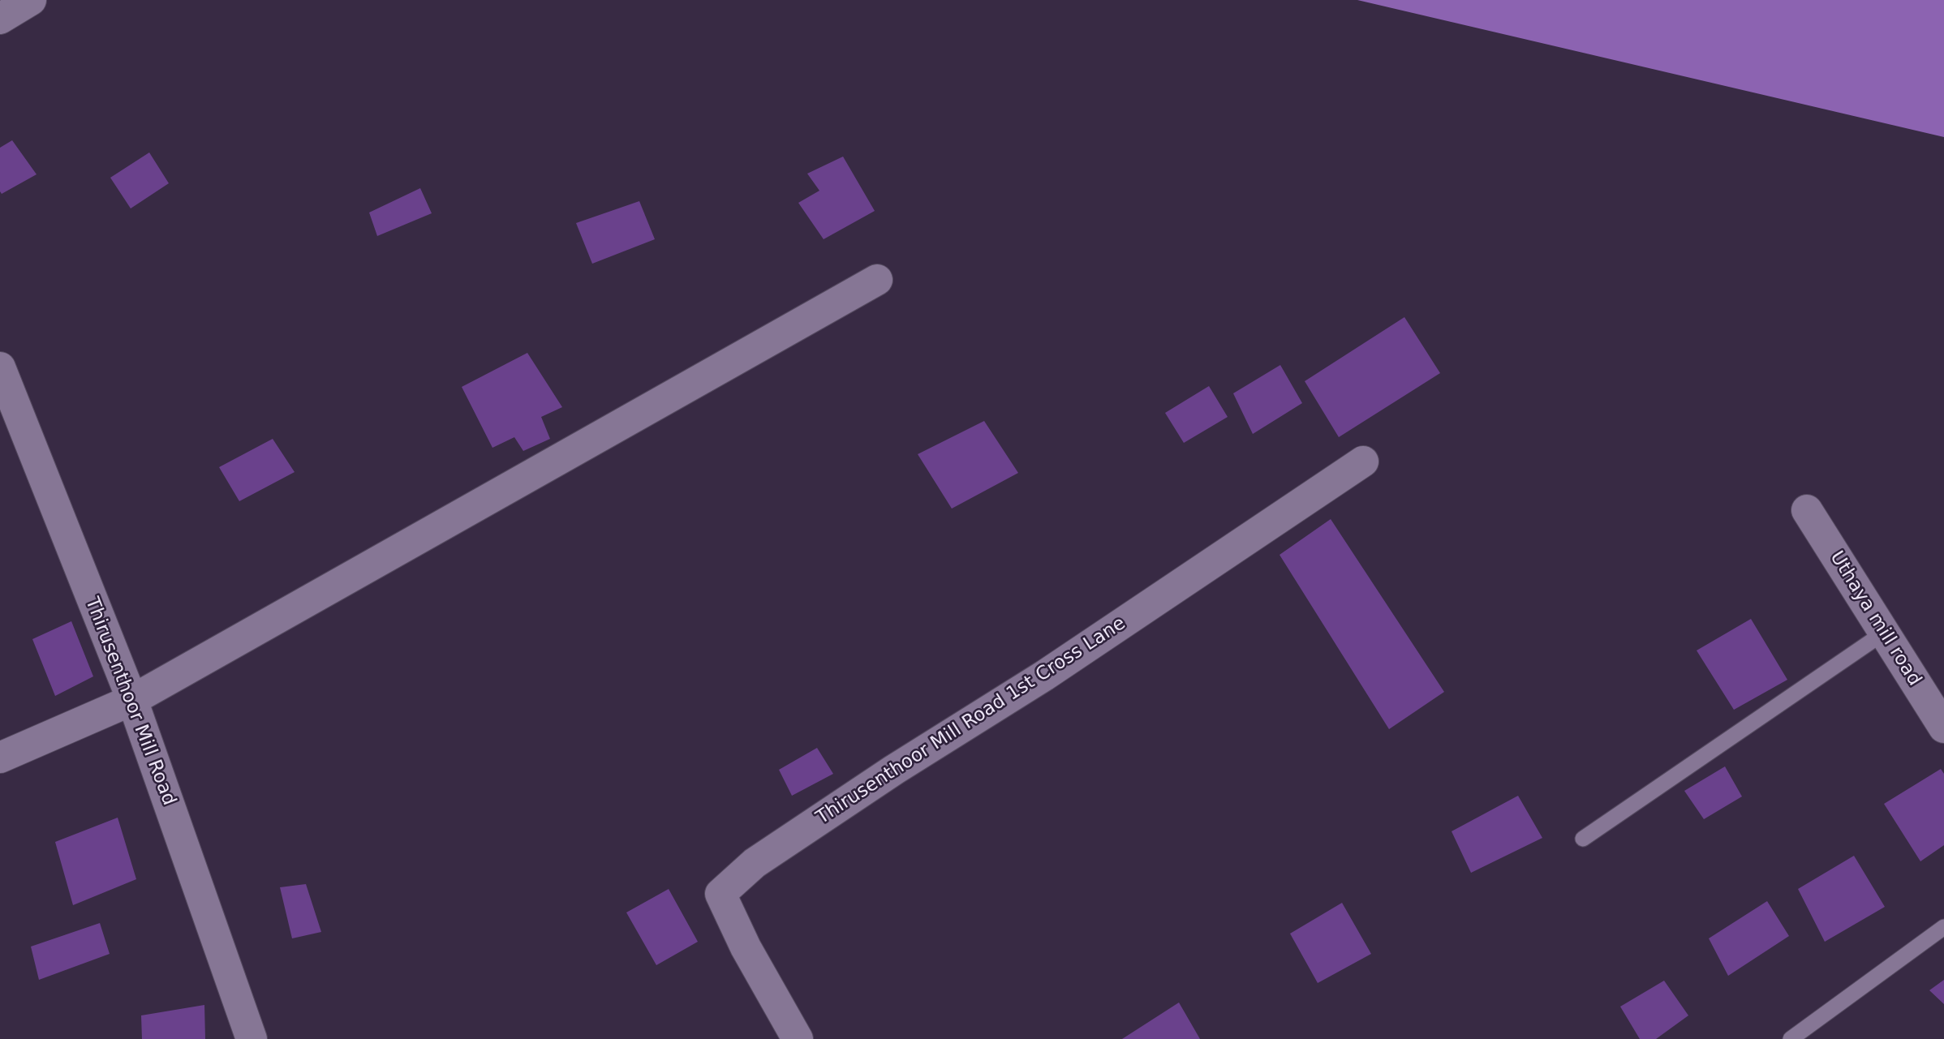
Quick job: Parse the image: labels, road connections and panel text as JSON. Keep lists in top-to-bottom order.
{
  "streets": {
    "street": ["Uthaya mill road", "Thirusenthoor Mill Road", "Thirusenthoor Mill Road 1st Cross Lane"]
  }
}
